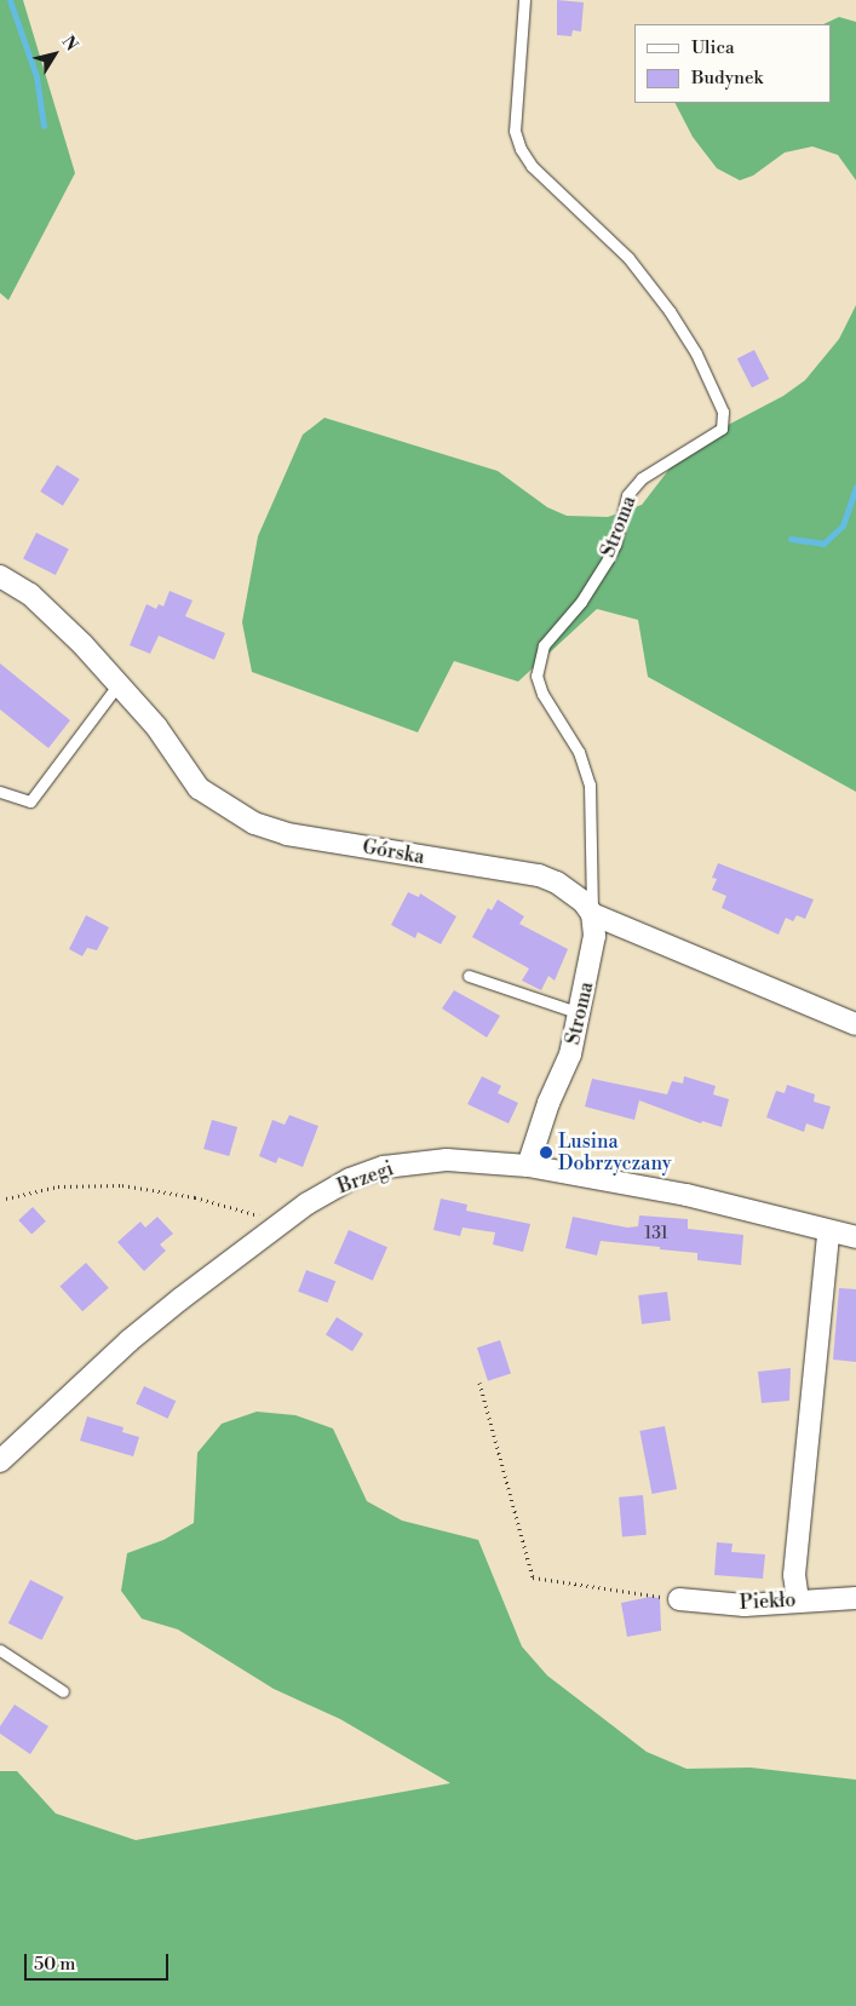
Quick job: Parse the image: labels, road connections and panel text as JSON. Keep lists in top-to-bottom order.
{
  "streets": {
    "street": [
      "Stroma",
      "Górska",
      "Brzegi",
      "Piekło"
    ]
  },
  "crossings": [
    ["Stroma", "Górska"],
    ["Stroma", "Brzegi"]
  ],
  "places": ["Lusina Dobrzyczany"],
  "house_numbers": ["131"],
  "legend": ["Ulica", "Budynek"],
  "scale_bar": "50 m",
  "north": "top right"
}
